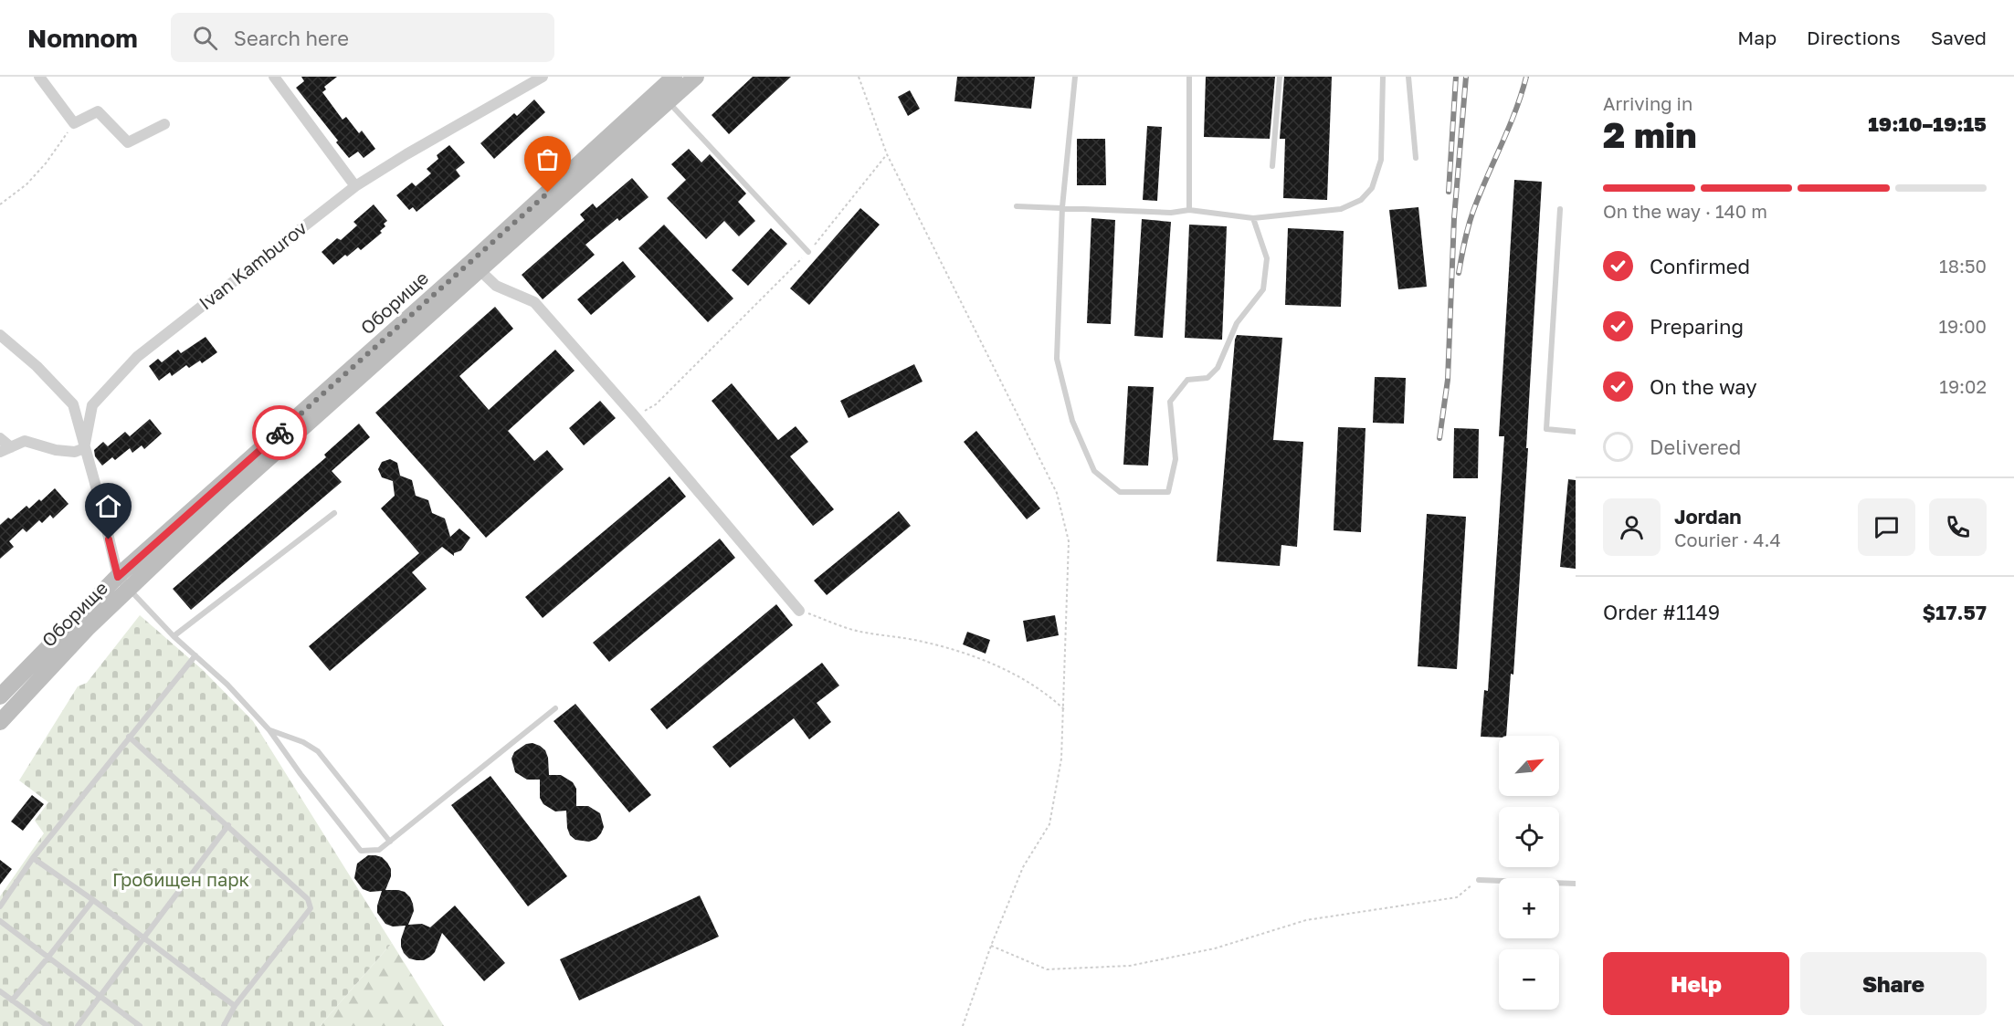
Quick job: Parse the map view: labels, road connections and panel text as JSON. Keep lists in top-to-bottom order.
{
  "streets": {
    "main road": ["Оборище"],
    "street": ["Ivan Kamburov"]
  },
  "parks": ["Гробищен парк"],
  "north": "top right",
  "page": {
    "header": "Nomnom",
    "search": "Search here",
    "nav": ["Map", "Directions", "Saved"],
    "heading": ["2 min", "Arriving in", "19:10–19:15"],
    "panel": [
      "Jordan",
      "Courier · 4.4",
      "Order #1149",
      "$17.57"
    ],
    "bar": "On the way · 140 m",
    "list": [
      ["Confirmed", "18:50"],
      ["Preparing", "19:00"],
      ["On the way", "19:02"],
      "Delivered"
    ],
    "map_buttons": ["+", "−"],
    "buttons": ["Help", "Share"]
  }
}
